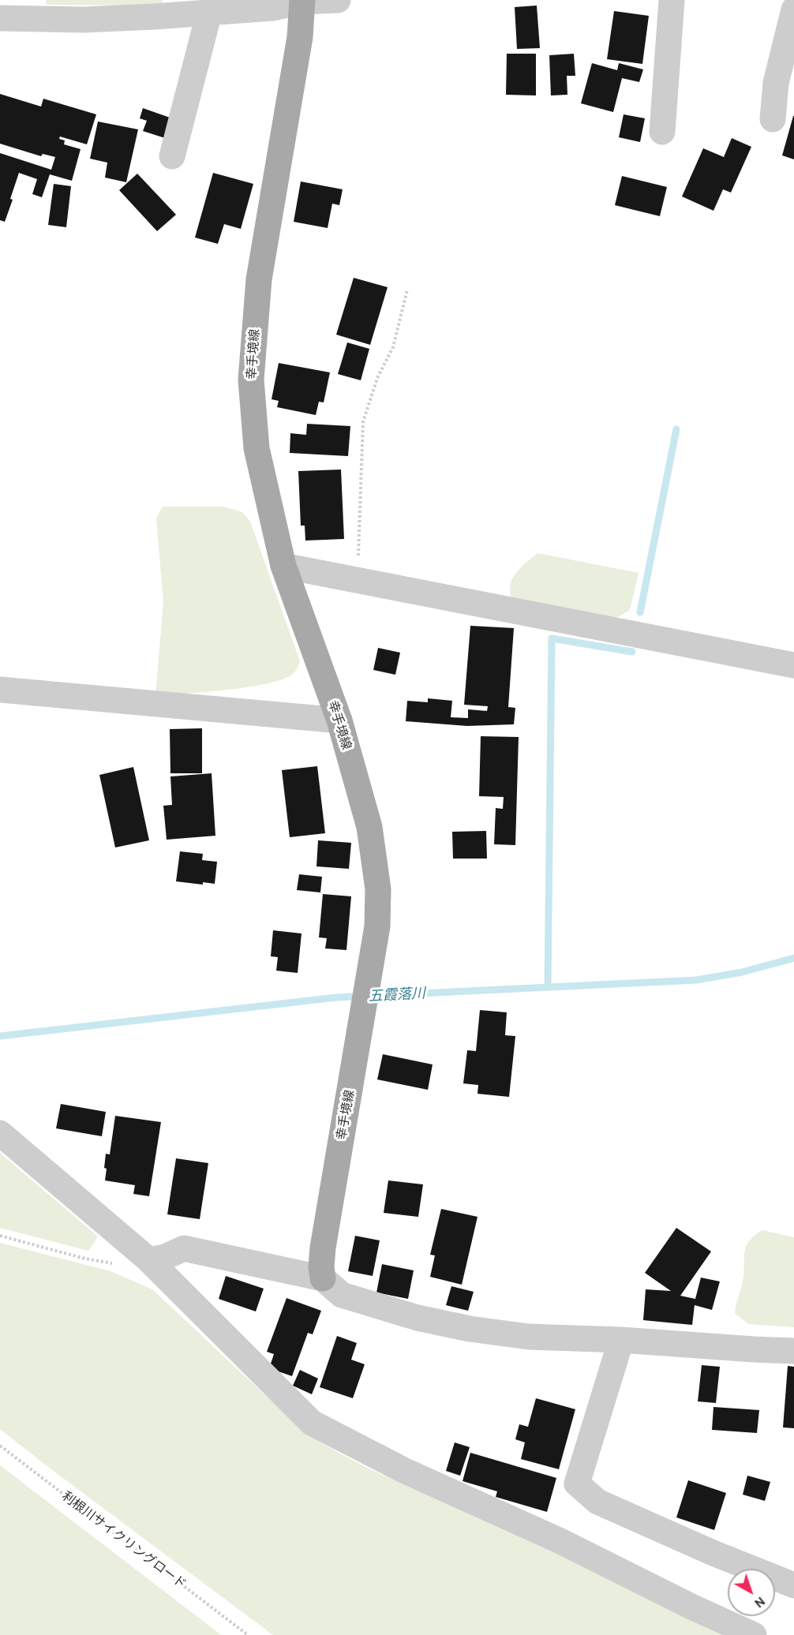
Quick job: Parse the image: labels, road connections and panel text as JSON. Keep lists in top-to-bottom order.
{
  "streets": {
    "main road": ["幸手境線"],
    "path": ["利根川サイクリングロード"]
  },
  "water": ["五霞落川"],
  "north": "bottom right"
}
